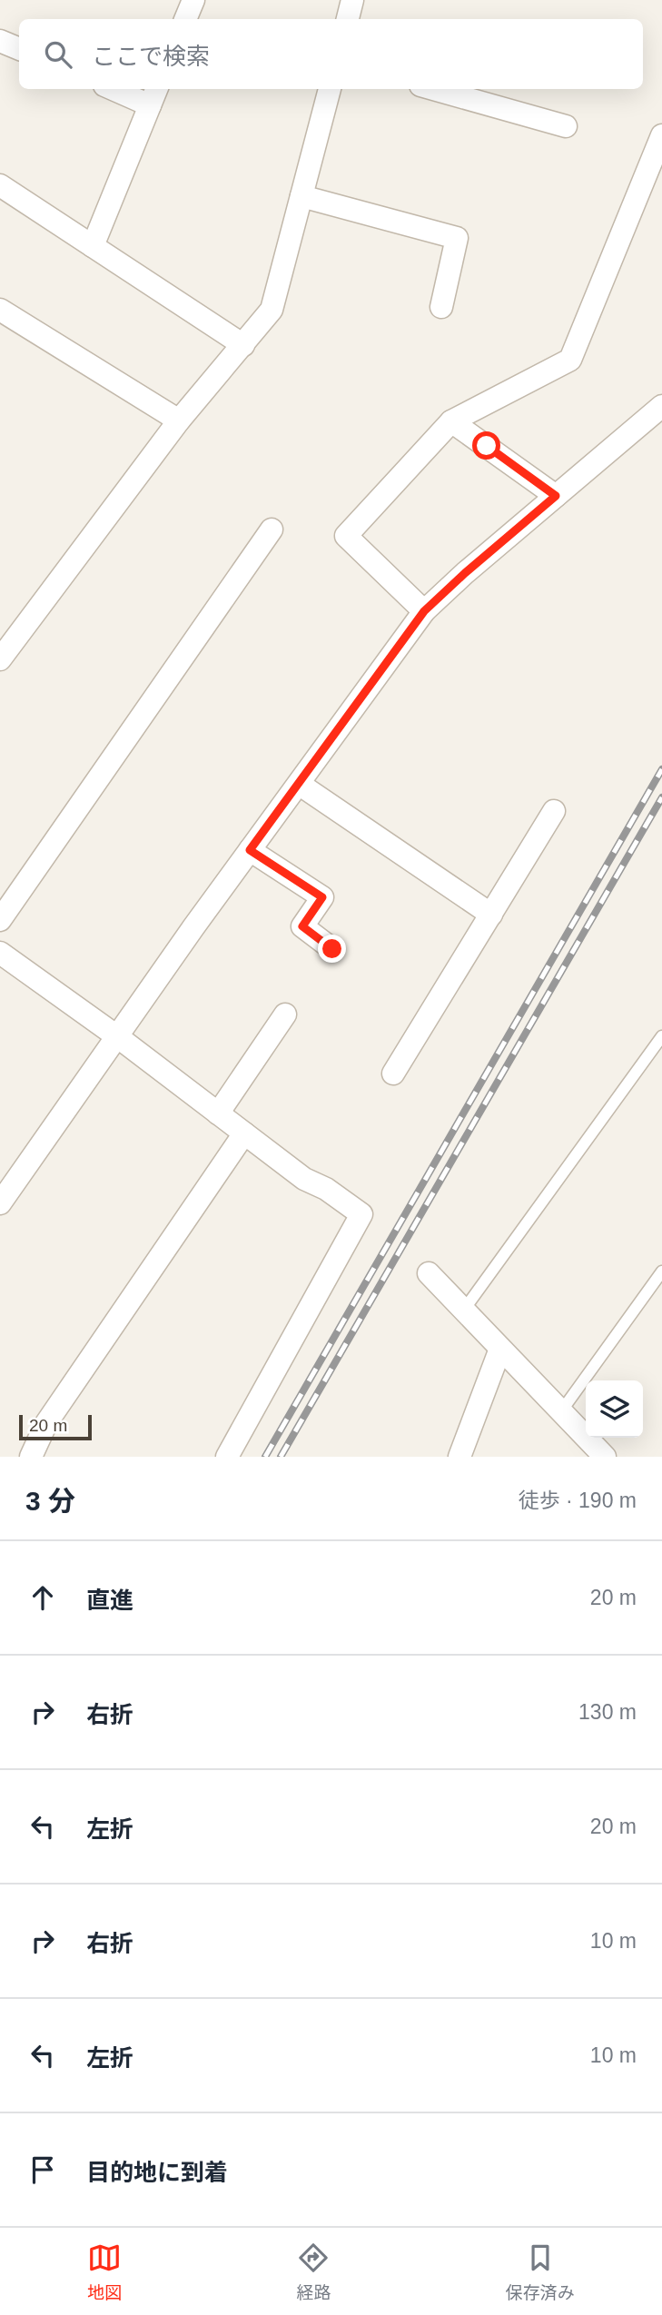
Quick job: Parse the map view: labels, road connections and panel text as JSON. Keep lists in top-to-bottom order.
{
  "scale_bar": "20 m",
  "page": {
    "search": "ここで検索",
    "scale": "20 m",
    "heading": ["3 分", "徒歩 · 190 m"],
    "list": [
      ["直進", "20 m"],
      ["右折", "130 m"],
      ["左折", "20 m"],
      ["右折", "10 m"],
      ["左折", "10 m"],
      "目的地に到着"
    ],
    "nav": ["地図", "経路", "保存済み"]
  }
}
